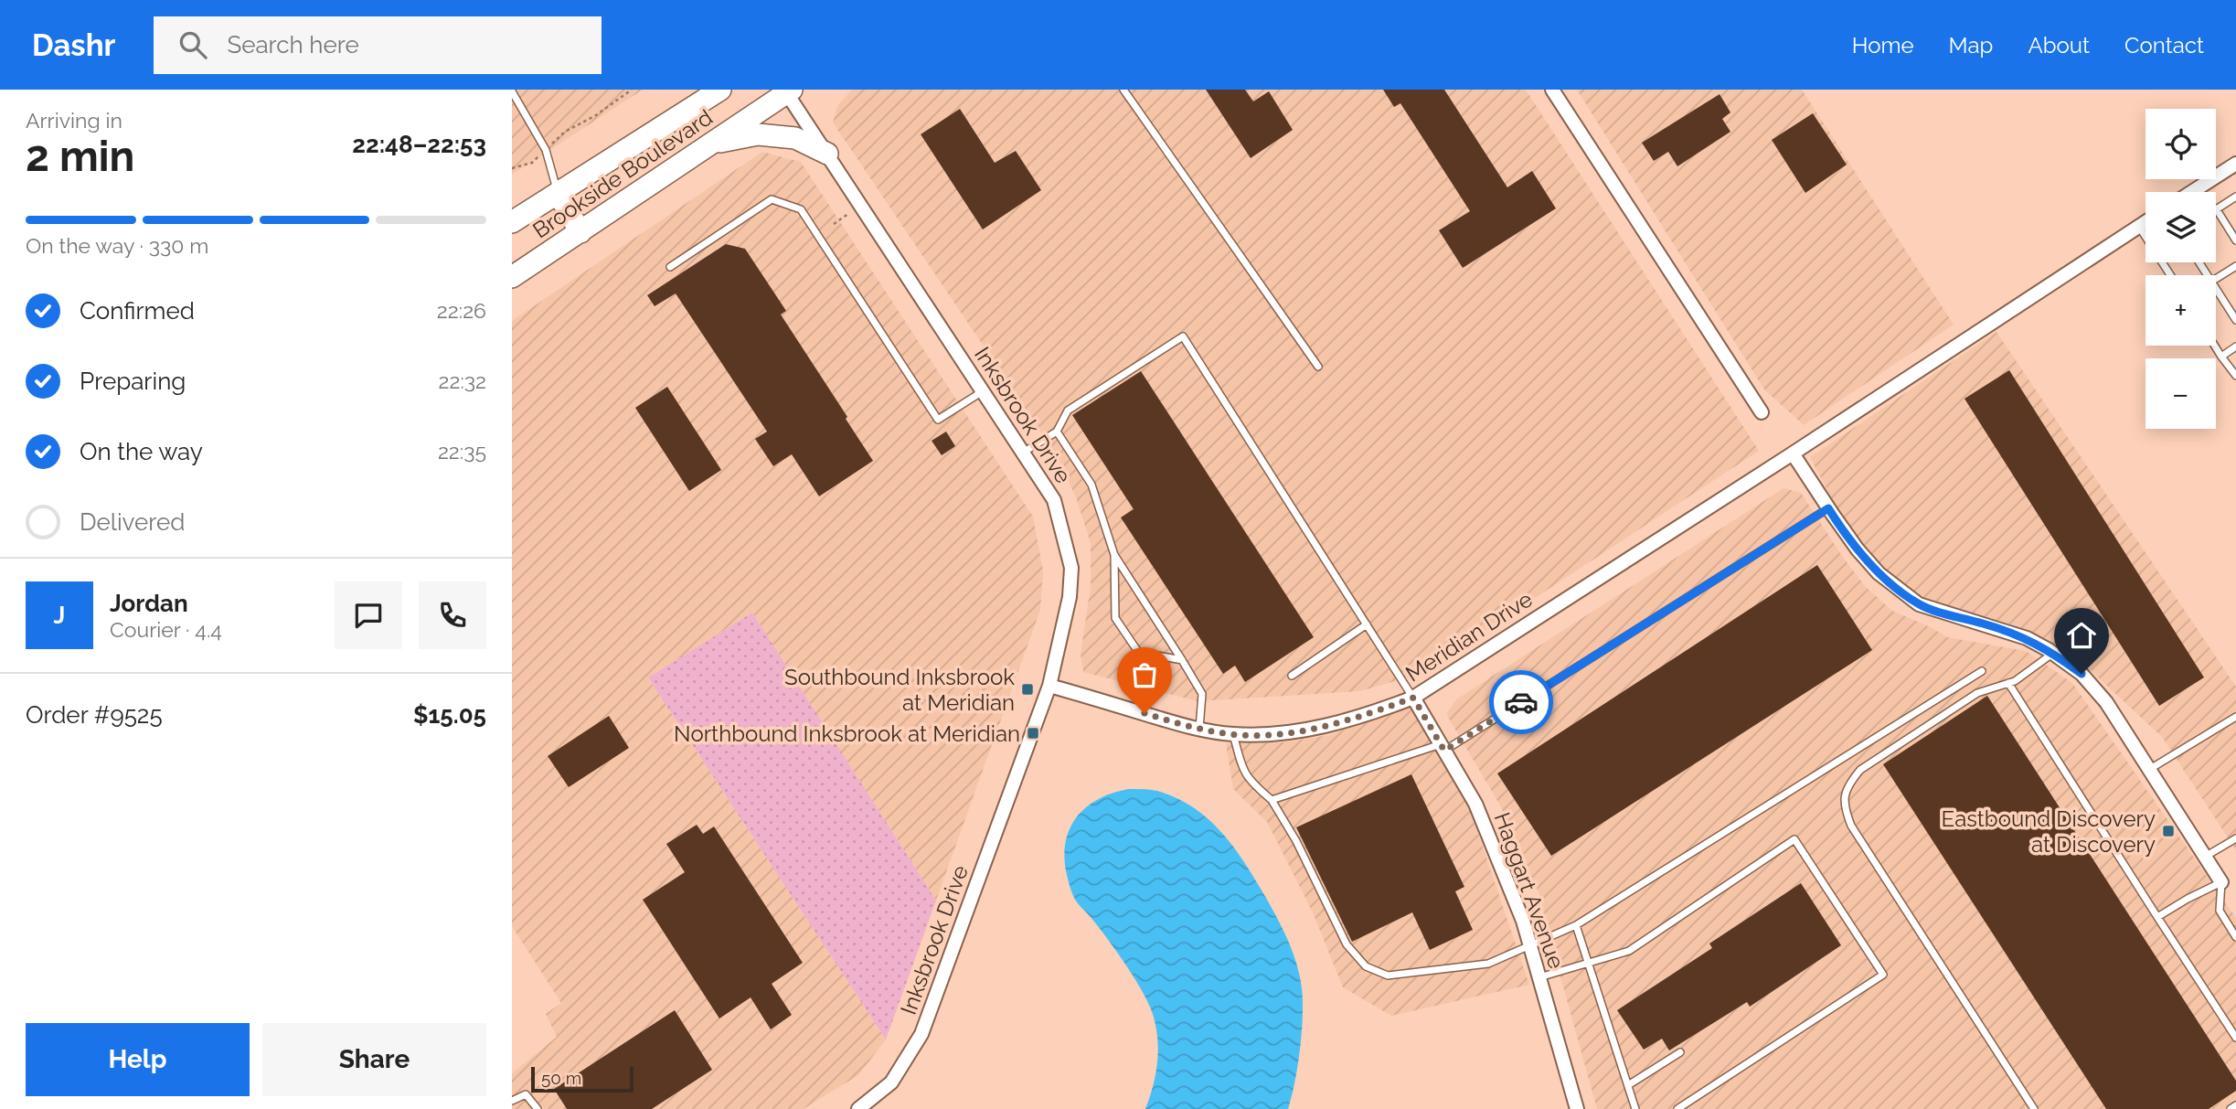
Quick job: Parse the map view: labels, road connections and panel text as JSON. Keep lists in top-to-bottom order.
{
  "streets": {
    "main road": ["Brookside Boulevard"],
    "street": ["Inksbrook Drive", "Meridian Drive", "Haggart Avenue"]
  },
  "crossings": [
    ["Brookside Boulevard", "Inksbrook Drive"],
    ["Inksbrook Drive", "Meridian Drive"],
    ["Meridian Drive", "Haggart Avenue"]
  ],
  "places": {
    "transit": ["Southbound Inksbrook at Meridian", "Northbound Inksbrook at Meridian", "Eastbound Discovery at Discovery"]
  },
  "scale_bar": "50 m",
  "page": {
    "header": "Dashr",
    "search": "Search here",
    "nav": [
      "Home",
      "Map",
      "About",
      "Contact"
    ],
    "heading": ["2 min", "Arriving in", "22:48–22:53"],
    "panel": [
      "Jordan",
      "Courier · 4.4",
      "Order #9525",
      "$15.05"
    ],
    "map_buttons": ["+", "−"],
    "bar": "On the way · 330 m",
    "list": [
      ["Confirmed", "22:26"],
      ["Preparing", "22:32"],
      ["On the way", "22:35"],
      "Delivered"
    ],
    "round": "J",
    "buttons": ["Help", "Share"],
    "scale": "50 m"
  }
}
